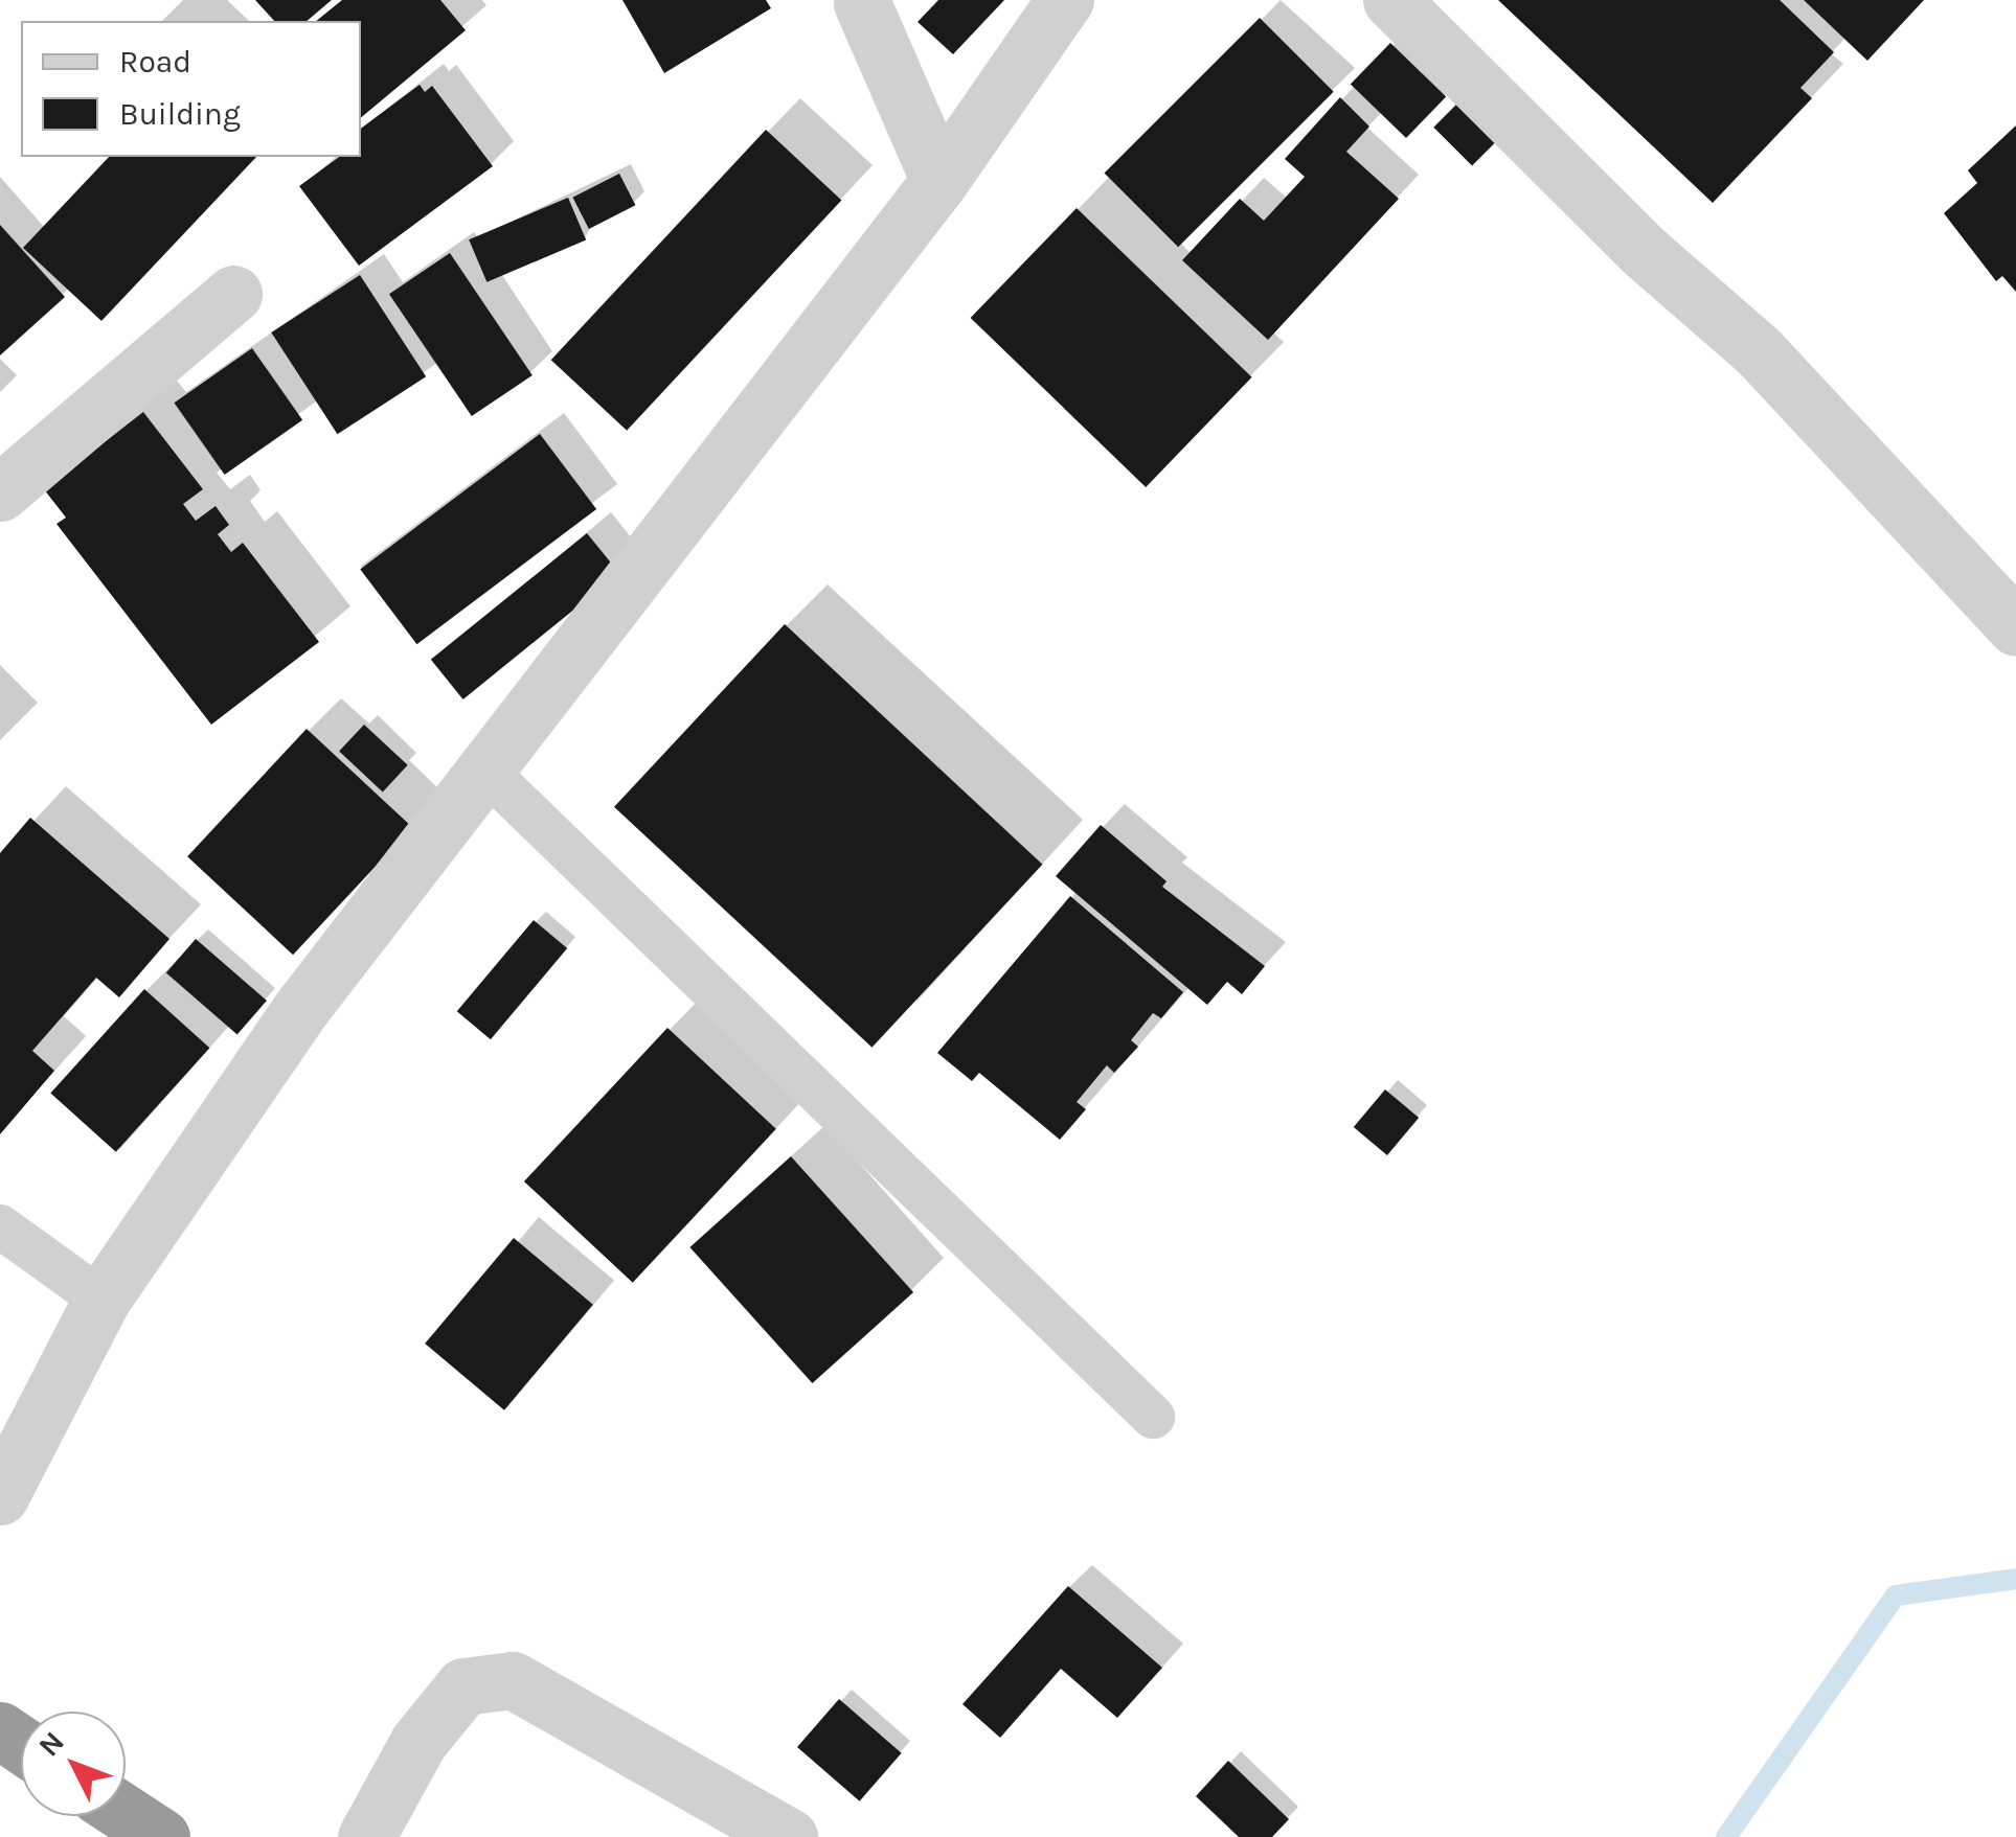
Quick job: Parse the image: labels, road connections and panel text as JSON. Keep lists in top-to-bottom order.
{
  "legend": ["Road", "Building"],
  "north": "top left"
}
